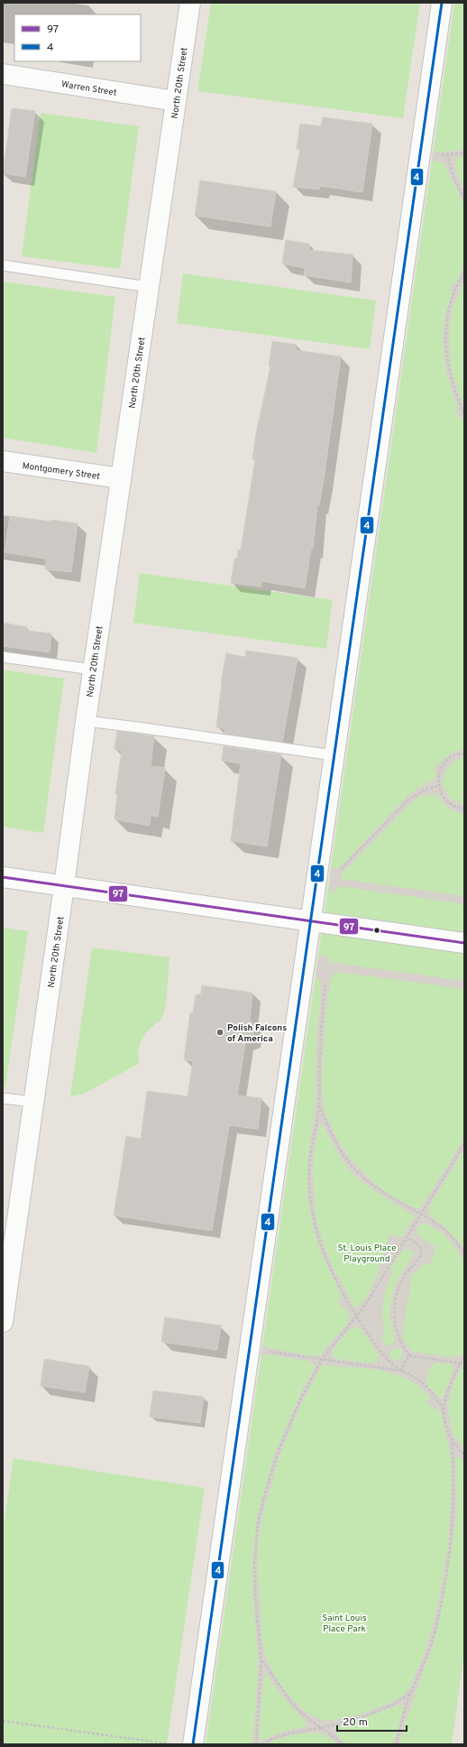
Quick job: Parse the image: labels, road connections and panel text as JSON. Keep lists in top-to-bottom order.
{
  "streets": {
    "street": ["North 20th Street", "Warren Street", "Montgomery Street"]
  },
  "crossings": [
    ["North 20th Street", "Warren Street"],
    ["North 20th Street", "Montgomery Street"]
  ],
  "parks": ["St. Louis Place Playground", "Saint Louis Place Park"],
  "places": ["Polish Falcons of America"],
  "lines": ["transit line 4", "transit line 97"],
  "legend": ["97", "4"],
  "scale_bar": "20 m"
}
